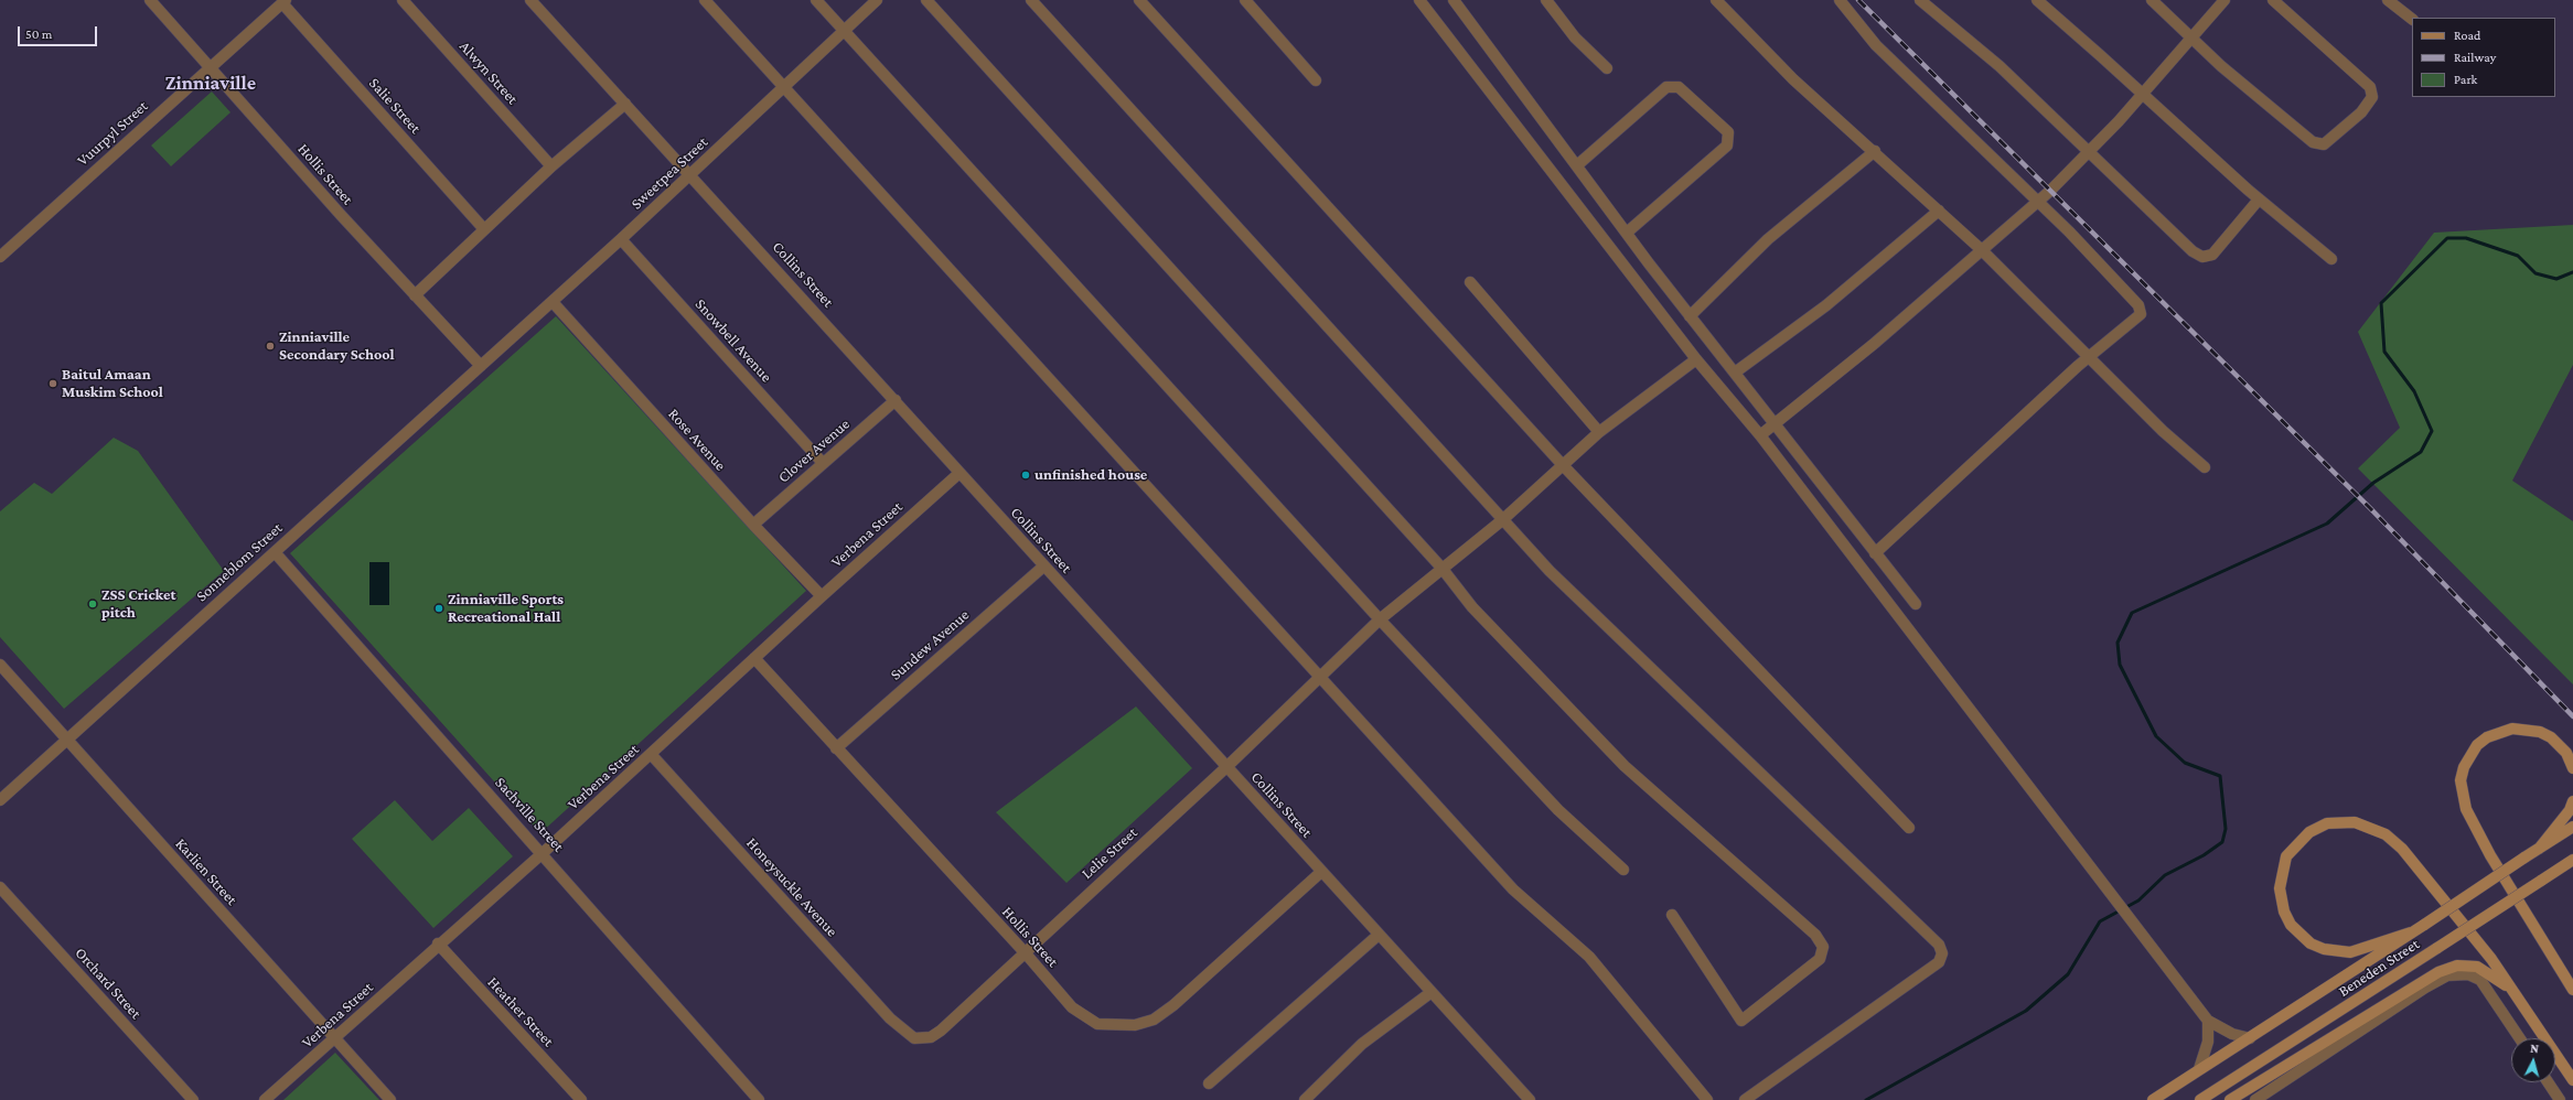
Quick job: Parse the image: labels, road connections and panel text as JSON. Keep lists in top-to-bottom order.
{
  "streets": {
    "main road": ["Beneden Street"],
    "street": [
      "Alwyn Street",
      "Salie Street",
      "Vuurpyl Street",
      "Sweetpea Street",
      "Hollis Street",
      "Collins Street",
      "Snowbell Avenue",
      "Rose Avenue",
      "Clover Avenue",
      "Verbena Street",
      "Sonneblom Street",
      "Sundew Avenue",
      "Sachville Street",
      "Lelie Street",
      "Karlien Street",
      "Honeysuckle Avenue",
      "Orchard Street",
      "Heather Street"
    ]
  },
  "crossings": [
    ["Salie Street", "Vuurpyl Street"],
    ["Vuurpyl Street", "Hollis Street"],
    ["Sweetpea Street", "Hollis Street"],
    ["Sweetpea Street", "Collins Street"],
    ["Sweetpea Street", "Snowbell Avenue"],
    ["Sweetpea Street", "Rose Avenue"],
    ["Sweetpea Street", "Sonneblom Street"],
    ["Hollis Street", "Collins Street"],
    ["Hollis Street", "Verbena Street"],
    ["Hollis Street", "Sonneblom Street"],
    ["Hollis Street", "Sundew Avenue"],
    ["Hollis Street", "Lelie Street"],
    ["Collins Street", "Clover Avenue"],
    ["Collins Street", "Verbena Street"],
    ["Collins Street", "Sundew Avenue"],
    ["Collins Street", "Lelie Street"],
    ["Snowbell Avenue", "Clover Avenue"],
    ["Rose Avenue", "Clover Avenue"],
    ["Rose Avenue", "Verbena Street"],
    ["Verbena Street", "Sachville Street"],
    ["Verbena Street", "Karlien Street"],
    ["Verbena Street", "Honeysuckle Avenue"],
    ["Verbena Street", "Heather Street"],
    ["Sonneblom Street", "Sachville Street"],
    ["Sonneblom Street", "Karlien Street"],
    ["Lelie Street", "Honeysuckle Avenue"]
  ],
  "districts": ["Zinniaville"],
  "places": [
    "Zinniaville Secondary School",
    "Baitul Amaan Muskim School",
    "unfinished house",
    "ZSS Cricket pitch",
    "Zinniaville Sports Recreational Hall"
  ],
  "legend": ["Road", "Railway", "Park"],
  "scale_bar": "50 m",
  "north": "top"
}
